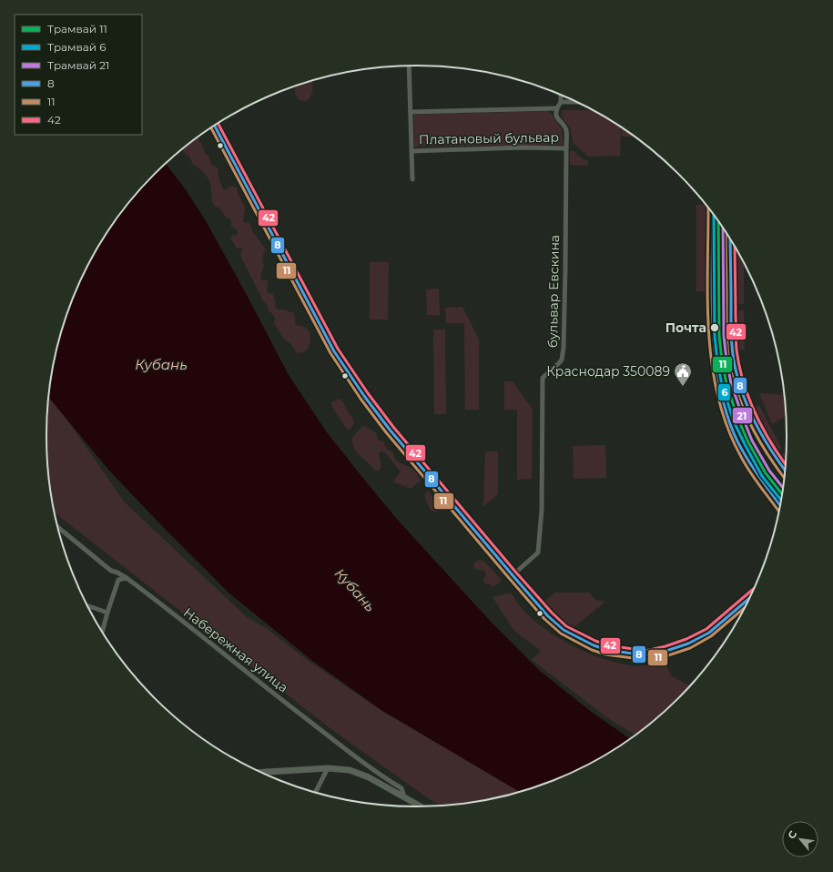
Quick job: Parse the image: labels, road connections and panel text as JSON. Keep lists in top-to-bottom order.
{
  "streets": {
    "street": ["Платановый бульвар", "бульвар Евскина", "Набережная улица"]
  },
  "crossings": [
    ["Платановый бульвар", "бульвар Евскина"]
  ],
  "water": ["Кубань"],
  "places": {
    "other": ["Почта"],
    "public building": ["Краснодар 350089"]
  },
  "lines": [
    "transit line 42",
    "transit line 8",
    "transit line 11",
    "tram line 6",
    "tram line 11",
    "tram line 21"
  ],
  "legend": [
    "Трамвай 11",
    "Трамвай 6",
    "Трамвай 21",
    "8",
    "11",
    "42"
  ],
  "north": "top left"
}
